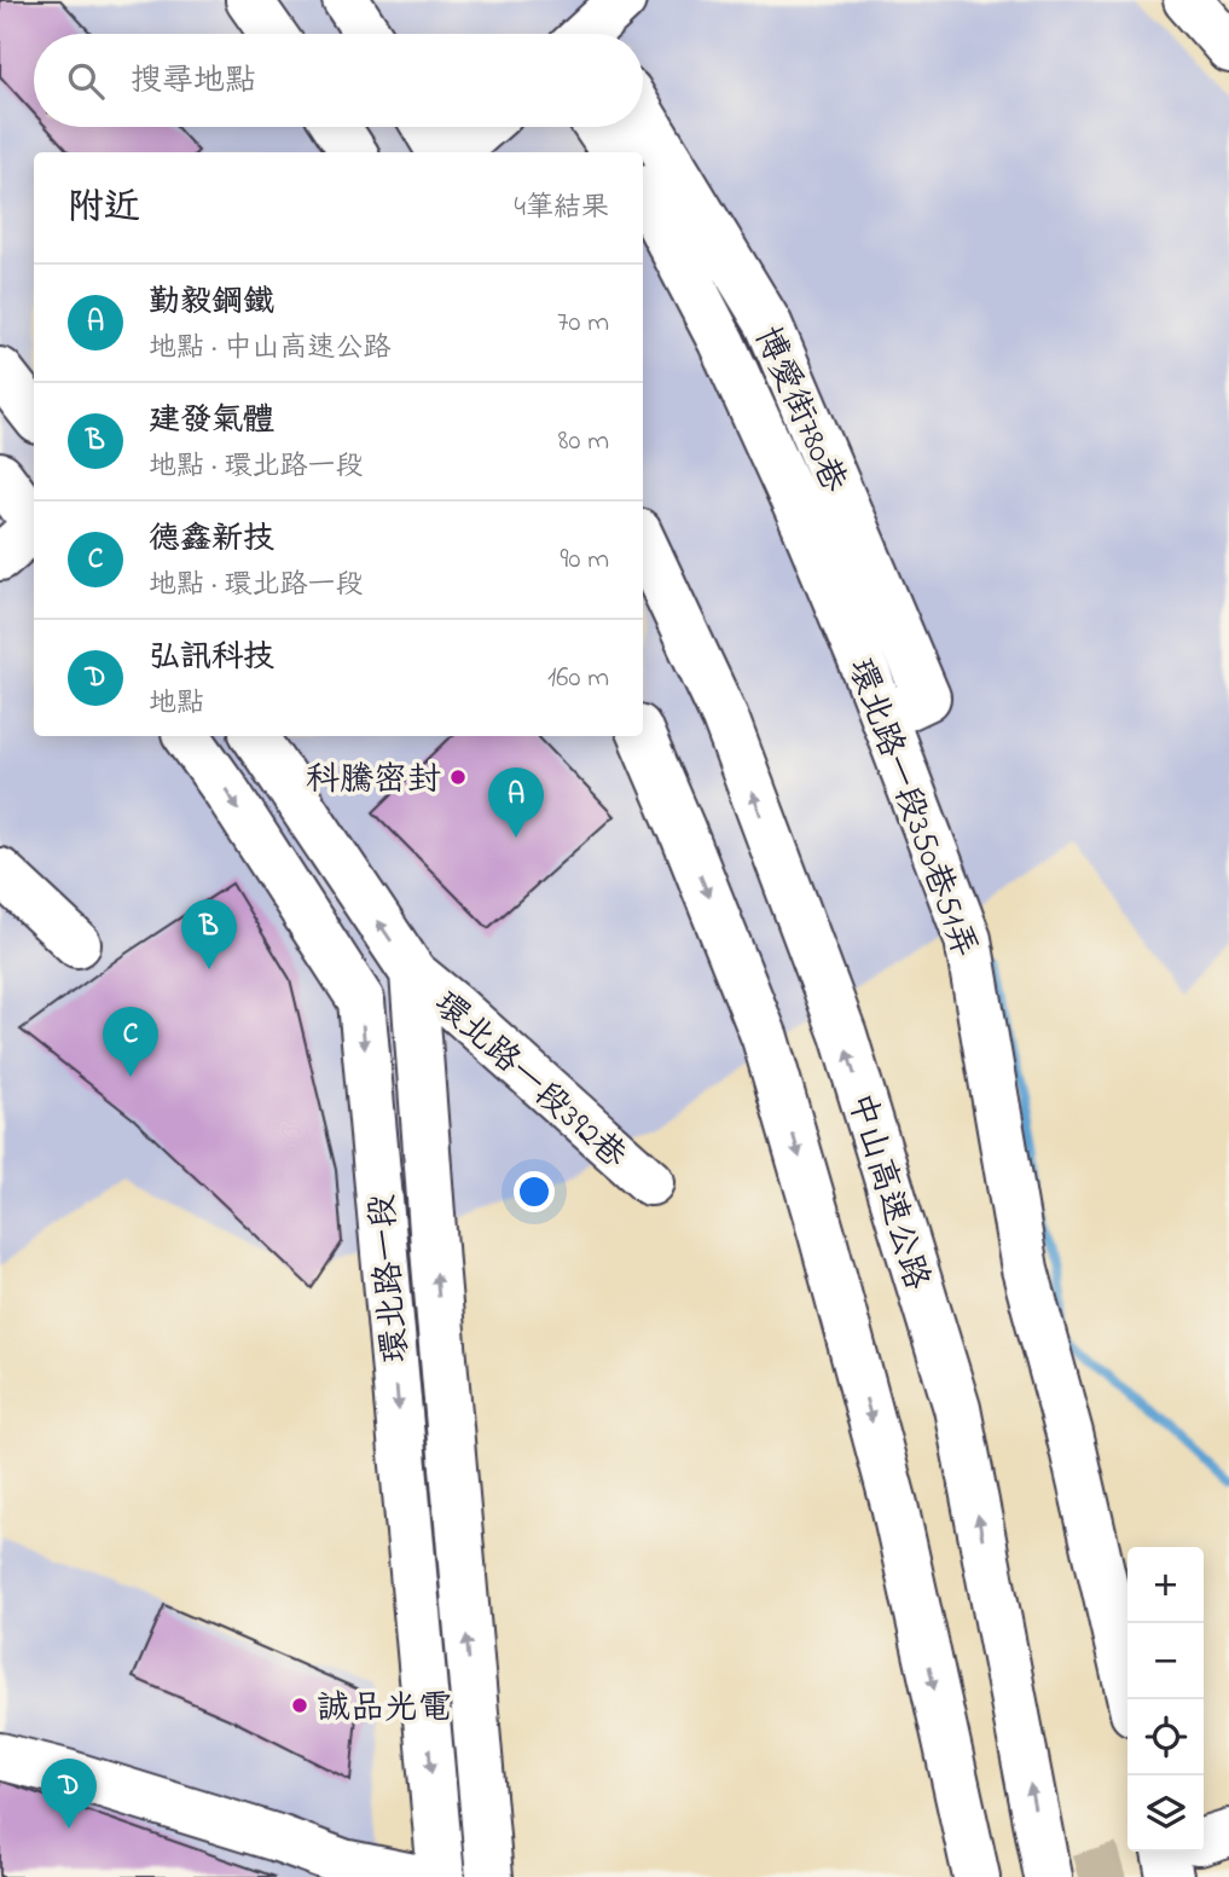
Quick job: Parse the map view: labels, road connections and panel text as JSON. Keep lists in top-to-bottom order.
{
  "streets": {
    "main road": [
      "博愛街780巷",
      "環北路一段350巷51弄",
      "環北路一段392巷",
      "中山高速公路",
      "環北路一段"
    ]
  },
  "crossings": [
    ["博愛街780巷", "環北路一段350巷51弄"],
    ["環北路一段392巷", "環北路一段"]
  ],
  "places": ["科騰密封", "誠品光電"],
  "page": {
    "search": "搜尋地點",
    "heading": ["附近", "4筆結果"],
    "list": [
      {
        "mark": "A",
        "name": "勤毅鋼鐵",
        "note": "地點 · 中山高速公路",
        "value": "70 m"
      },
      {
        "mark": "B",
        "name": "建發氣體",
        "note": "地點 · 環北路一段",
        "value": "80 m"
      },
      {
        "mark": "C",
        "name": "德鑫新技",
        "note": "地點 · 環北路一段",
        "value": "90 m"
      },
      {
        "mark": "D",
        "name": "弘訊科技",
        "note": "地點",
        "value": "160 m"
      }
    ],
    "pins": [
      "A",
      "B",
      "C",
      "D"
    ],
    "map_buttons": ["+", "−"]
  }
}
